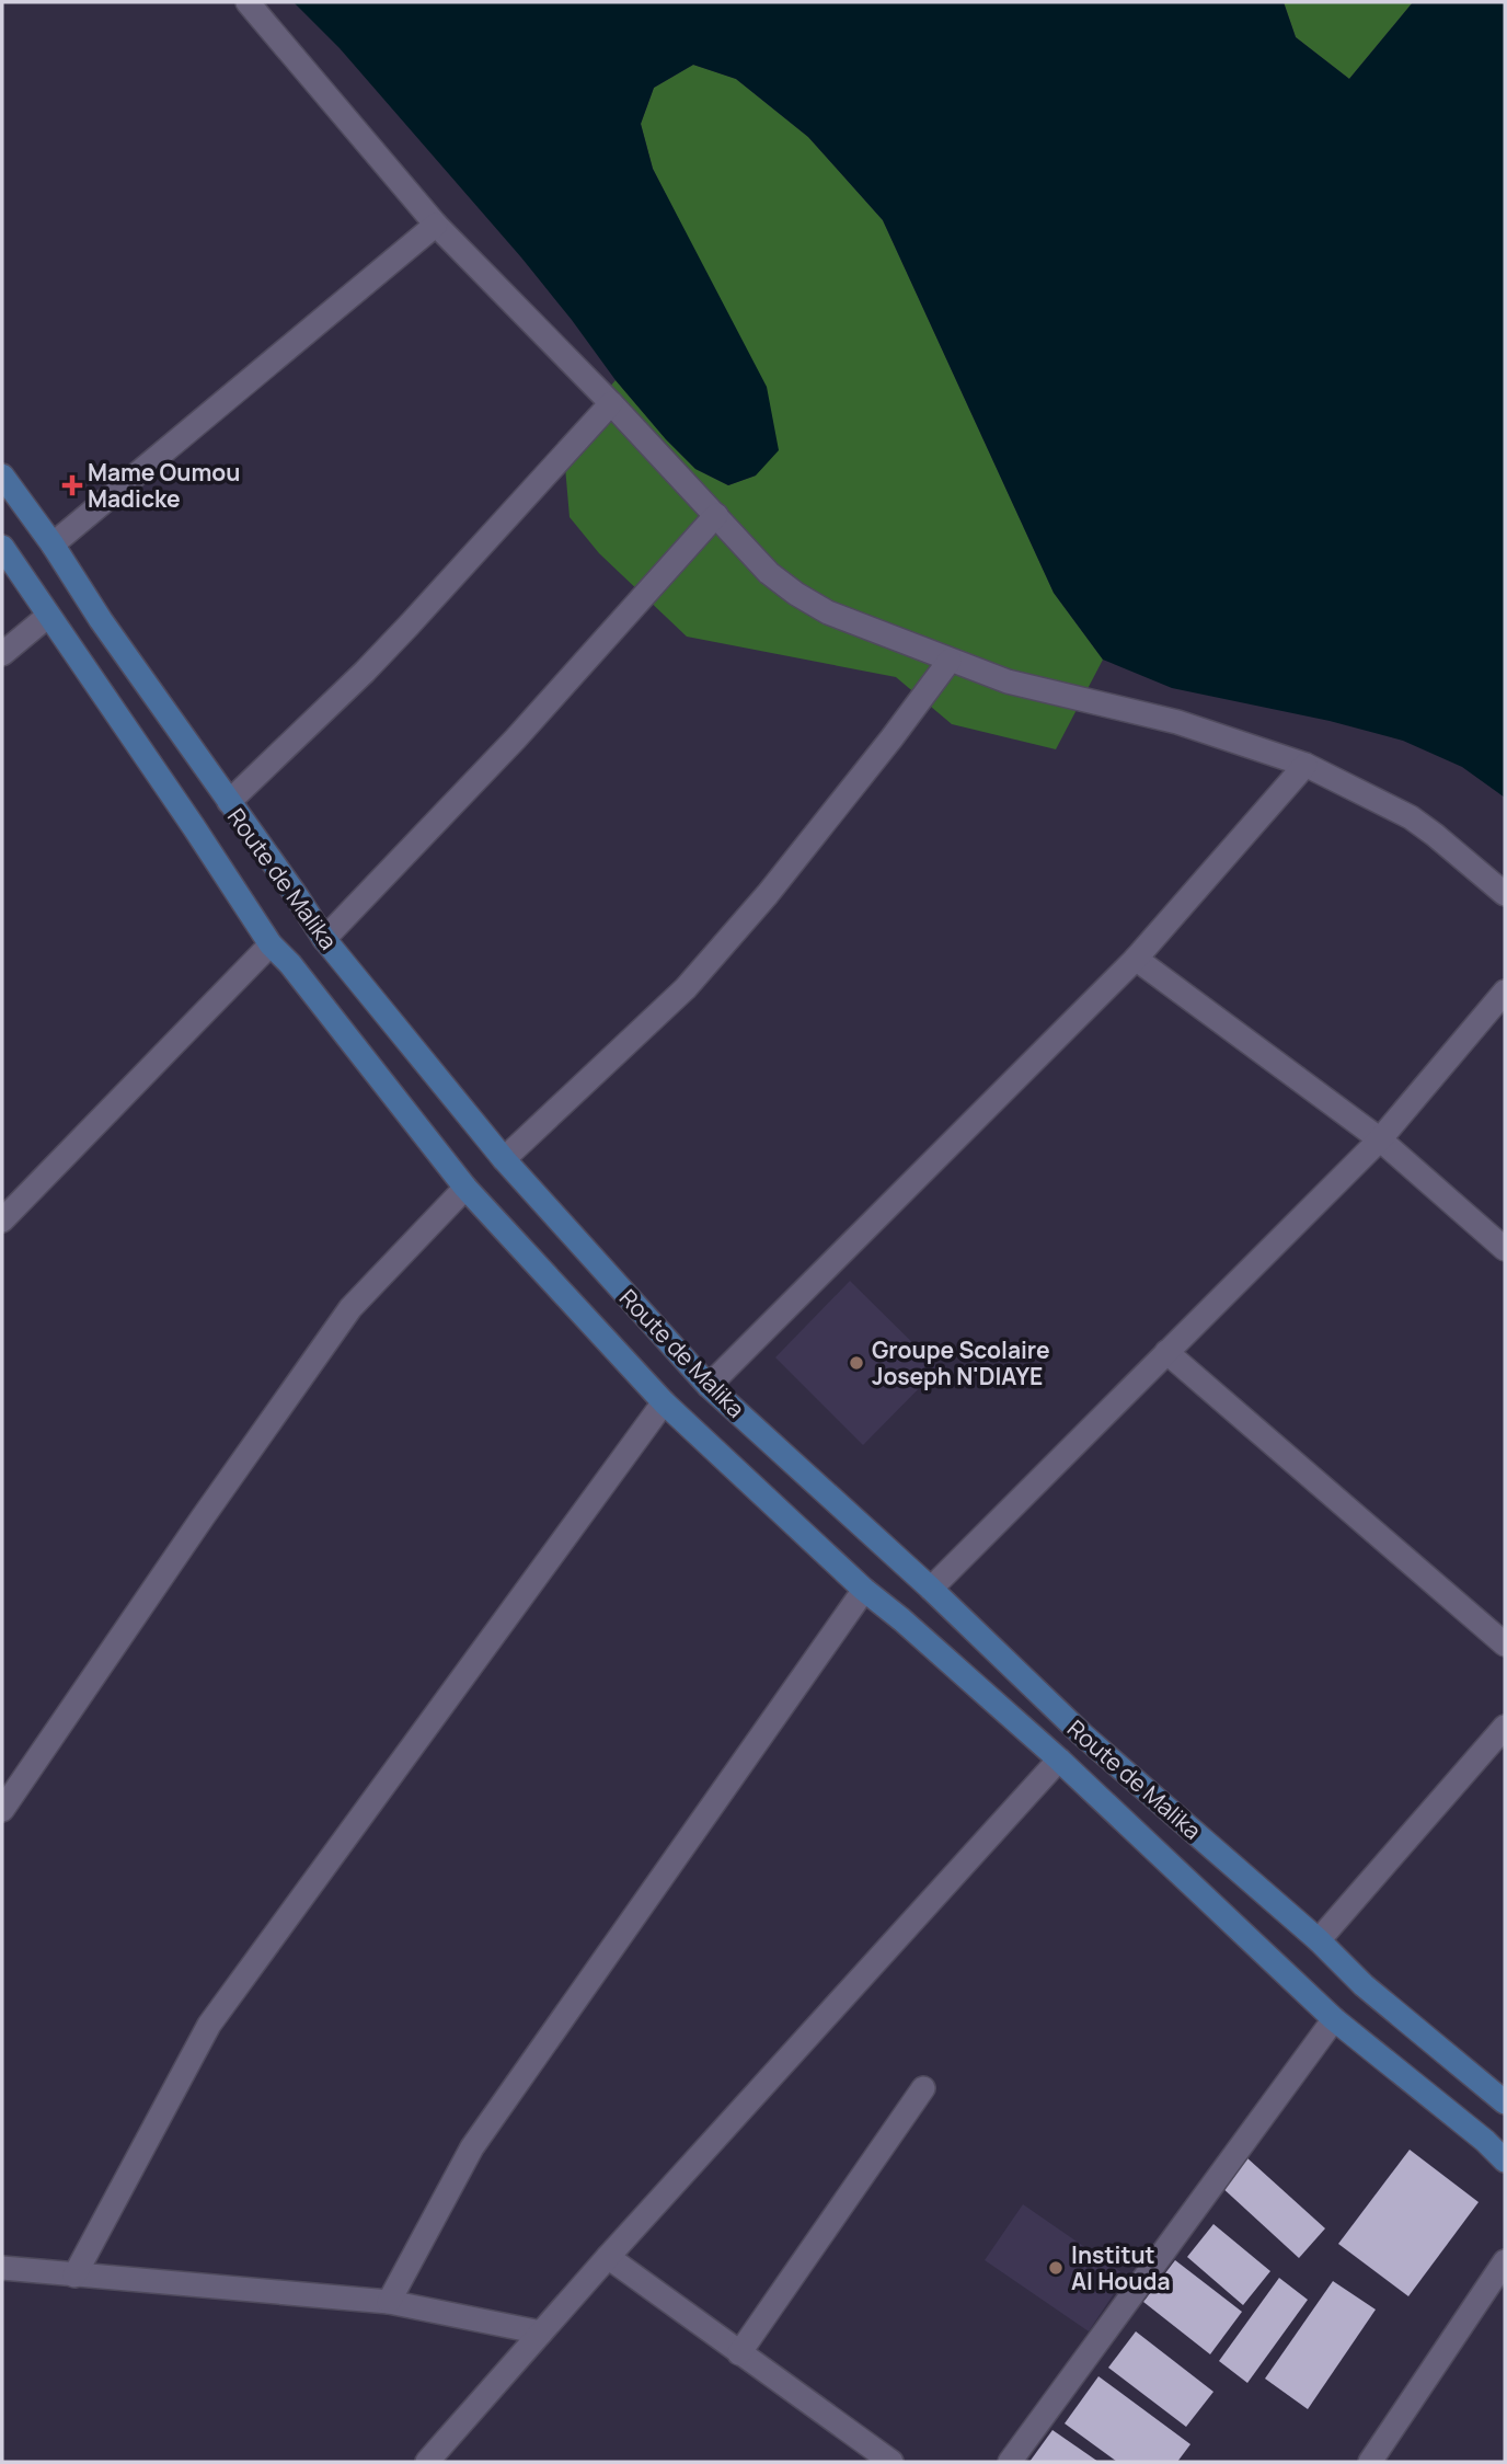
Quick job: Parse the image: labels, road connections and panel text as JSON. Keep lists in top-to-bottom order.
{
  "streets": {
    "main road": ["Route de Malika"]
  },
  "places": {
    "health": ["Mame Oumou Madicke"],
    "other": ["Groupe Scolaire Joseph N'DIAYE", "Institut Al Houda"]
  }
}
